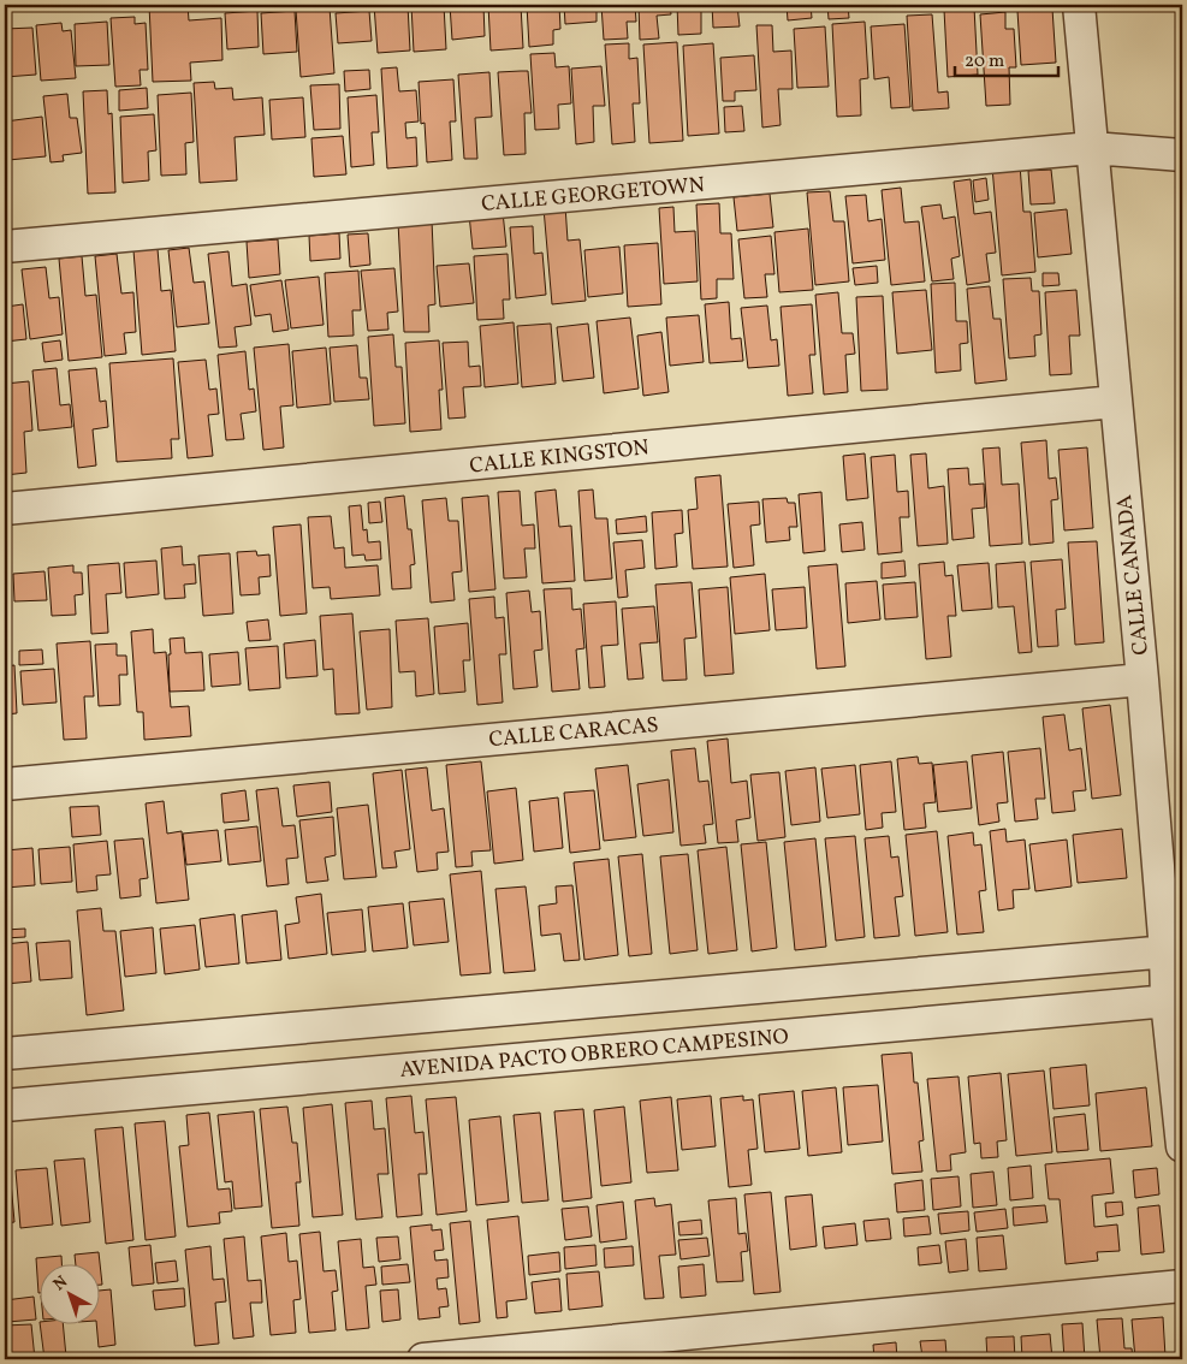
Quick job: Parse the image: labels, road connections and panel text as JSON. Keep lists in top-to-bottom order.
{
  "streets": {
    "street": [
      "CALLE GEORGETOWN",
      "CALLE KINGSTON",
      "CALLE CANADA",
      "CALLE CARACAS",
      "AVENIDA PACTO OBRERO CAMPESINO"
    ]
  },
  "crossings": [
    ["CALLE GEORGETOWN", "CALLE CANADA"],
    ["CALLE KINGSTON", "CALLE CANADA"],
    ["CALLE CANADA", "CALLE CARACAS"],
    ["CALLE CANADA", "AVENIDA PACTO OBRERO CAMPESINO"]
  ],
  "scale_bar": "20 m",
  "north": "top left"
}
